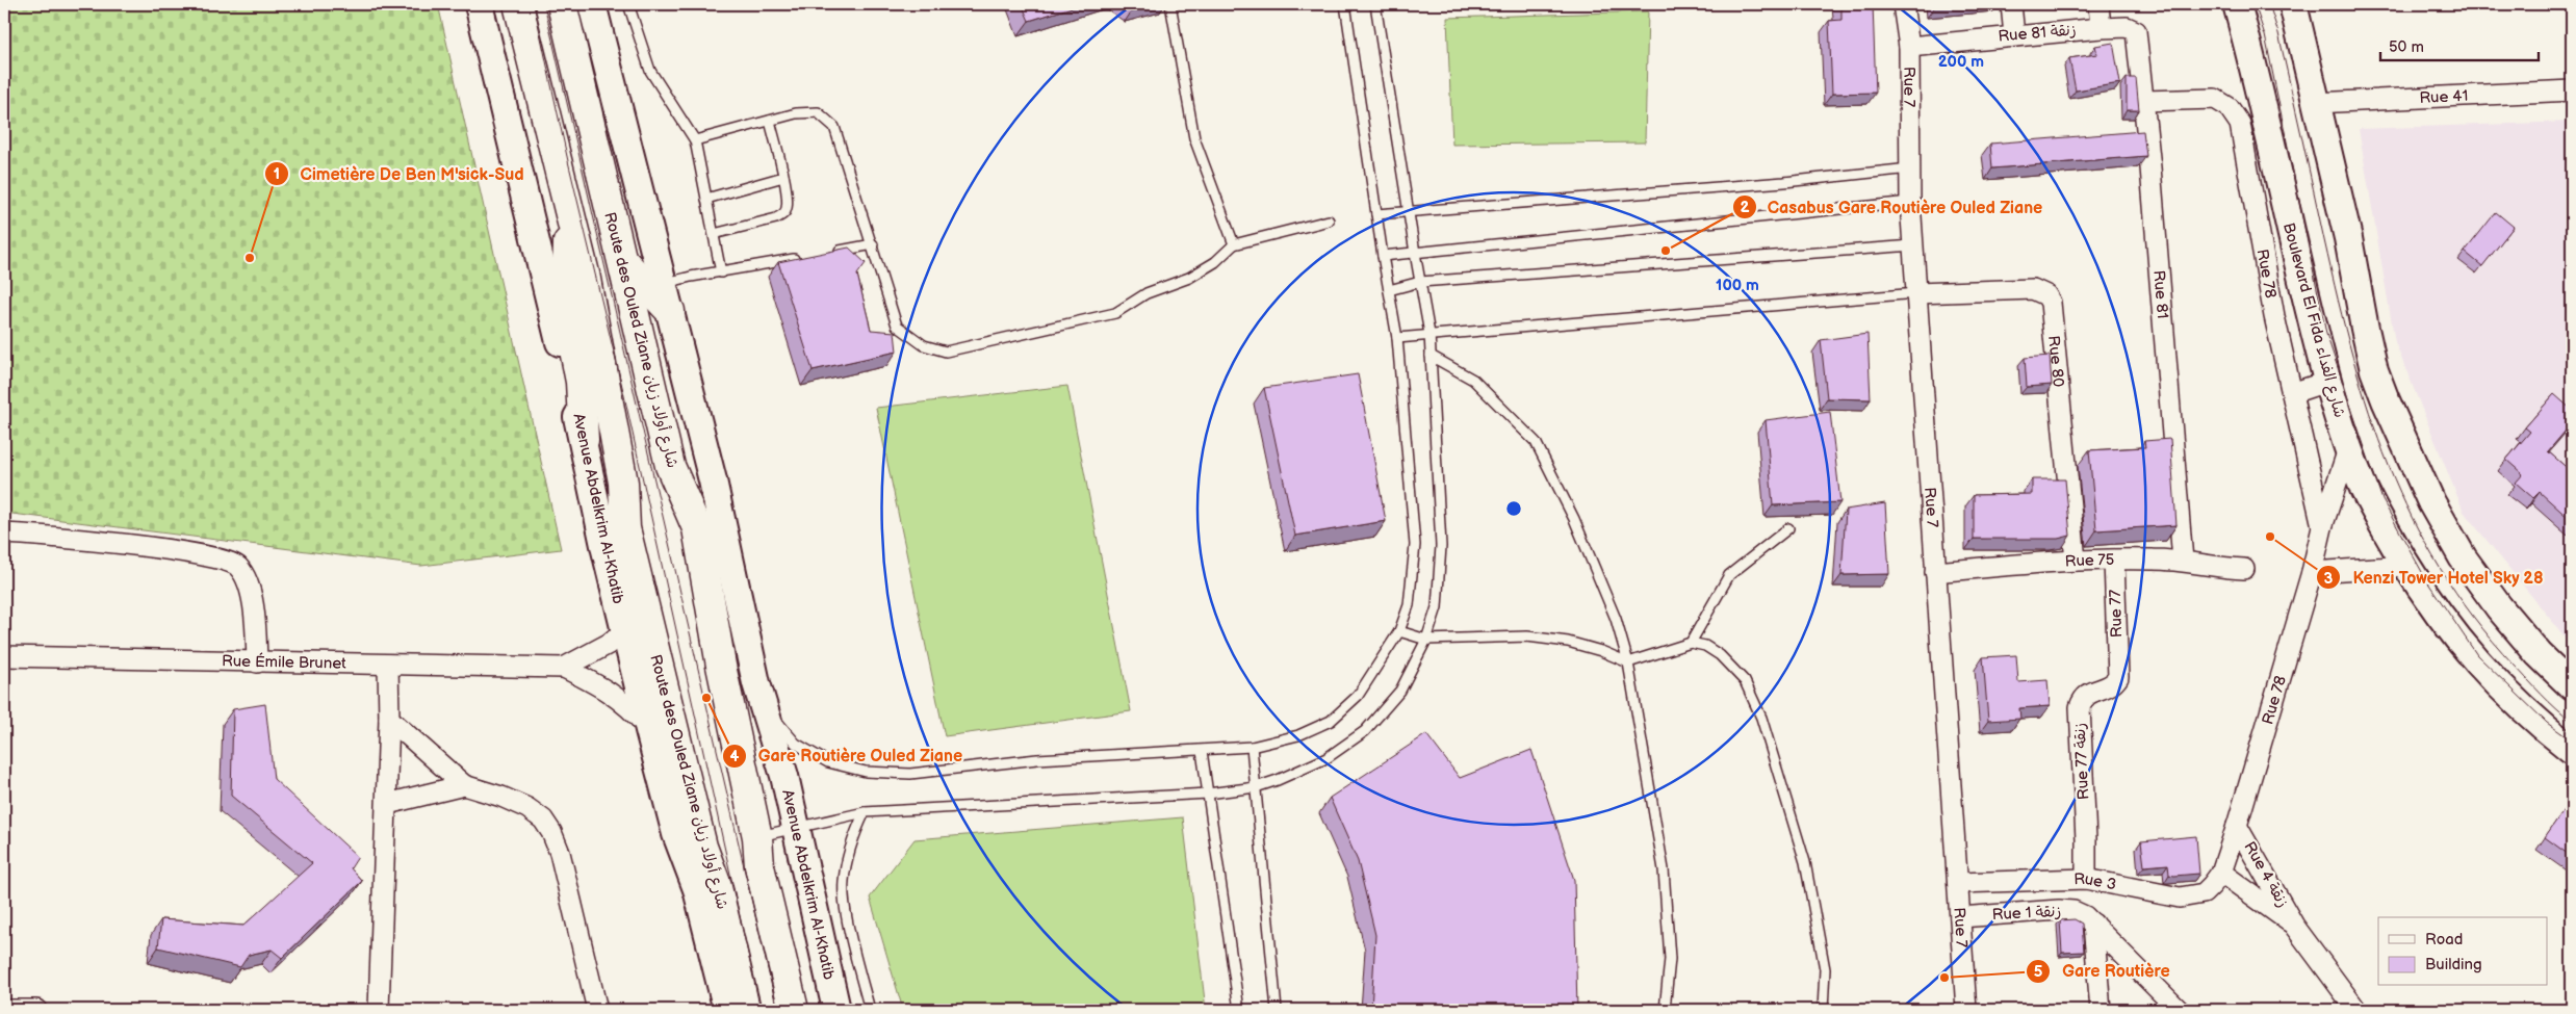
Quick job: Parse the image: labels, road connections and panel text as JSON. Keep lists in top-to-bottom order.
{
  "streets": {
    "highway": ["Route des Ouled Ziane شارع أولاد زيان"],
    "street": [
      "Rue 81 زنقة",
      "Rue 7",
      "Rue 41",
      "Rue 78",
      "Rue 81",
      "Boulevard El Fida شارع الفداء",
      "Rue 80",
      "Avenue Abdelkrim Al-Khatib",
      "Rue 75",
      "Rue 77",
      "Rue Émile Brunet",
      "Rue 77 زنقة",
      "Rue 4 زنقة",
      "Rue 3",
      "Rue 1 زنقة"
    ]
  },
  "crossings": [
    ["Rue 81 زنقة", "Rue 7"],
    ["Rue 81 زنقة", "Rue 81"],
    ["Rue 7", "Rue 80"],
    ["Rue 7", "Rue 75"],
    ["Rue 7", "Rue 3"],
    ["Rue 7", "Rue 1 زنقة"],
    ["Rue 78", "Rue 81"],
    ["Rue 78", "Boulevard El Fida شارع الفداء"],
    ["Rue 78", "Rue 4 زنقة"],
    ["Rue 78", "Rue 3"],
    ["Rue 81", "Rue 75"],
    ["Rue 80", "Rue 75"],
    ["Avenue Abdelkrim Al-Khatib", "Rue Émile Brunet"],
    ["Rue 75", "Rue 77"],
    ["Rue 77", "Rue 77 زنقة"],
    ["Rue 77 زنقة", "Rue 3"],
    ["Rue 4 زنقة", "Rue 3"]
  ],
  "places": [
    "Casabus Gare Routière Ouled Ziane",
    "Cimetière De Ben M'sick-Sud",
    "Kenzi Tower Hotel Sky 28",
    "Gare Routière Ouled Ziane",
    "Gare Routière"
  ],
  "legend": ["Road", "Building"],
  "scale_bar": "50 m",
  "rings": ["200 m", "100 m"]
}
